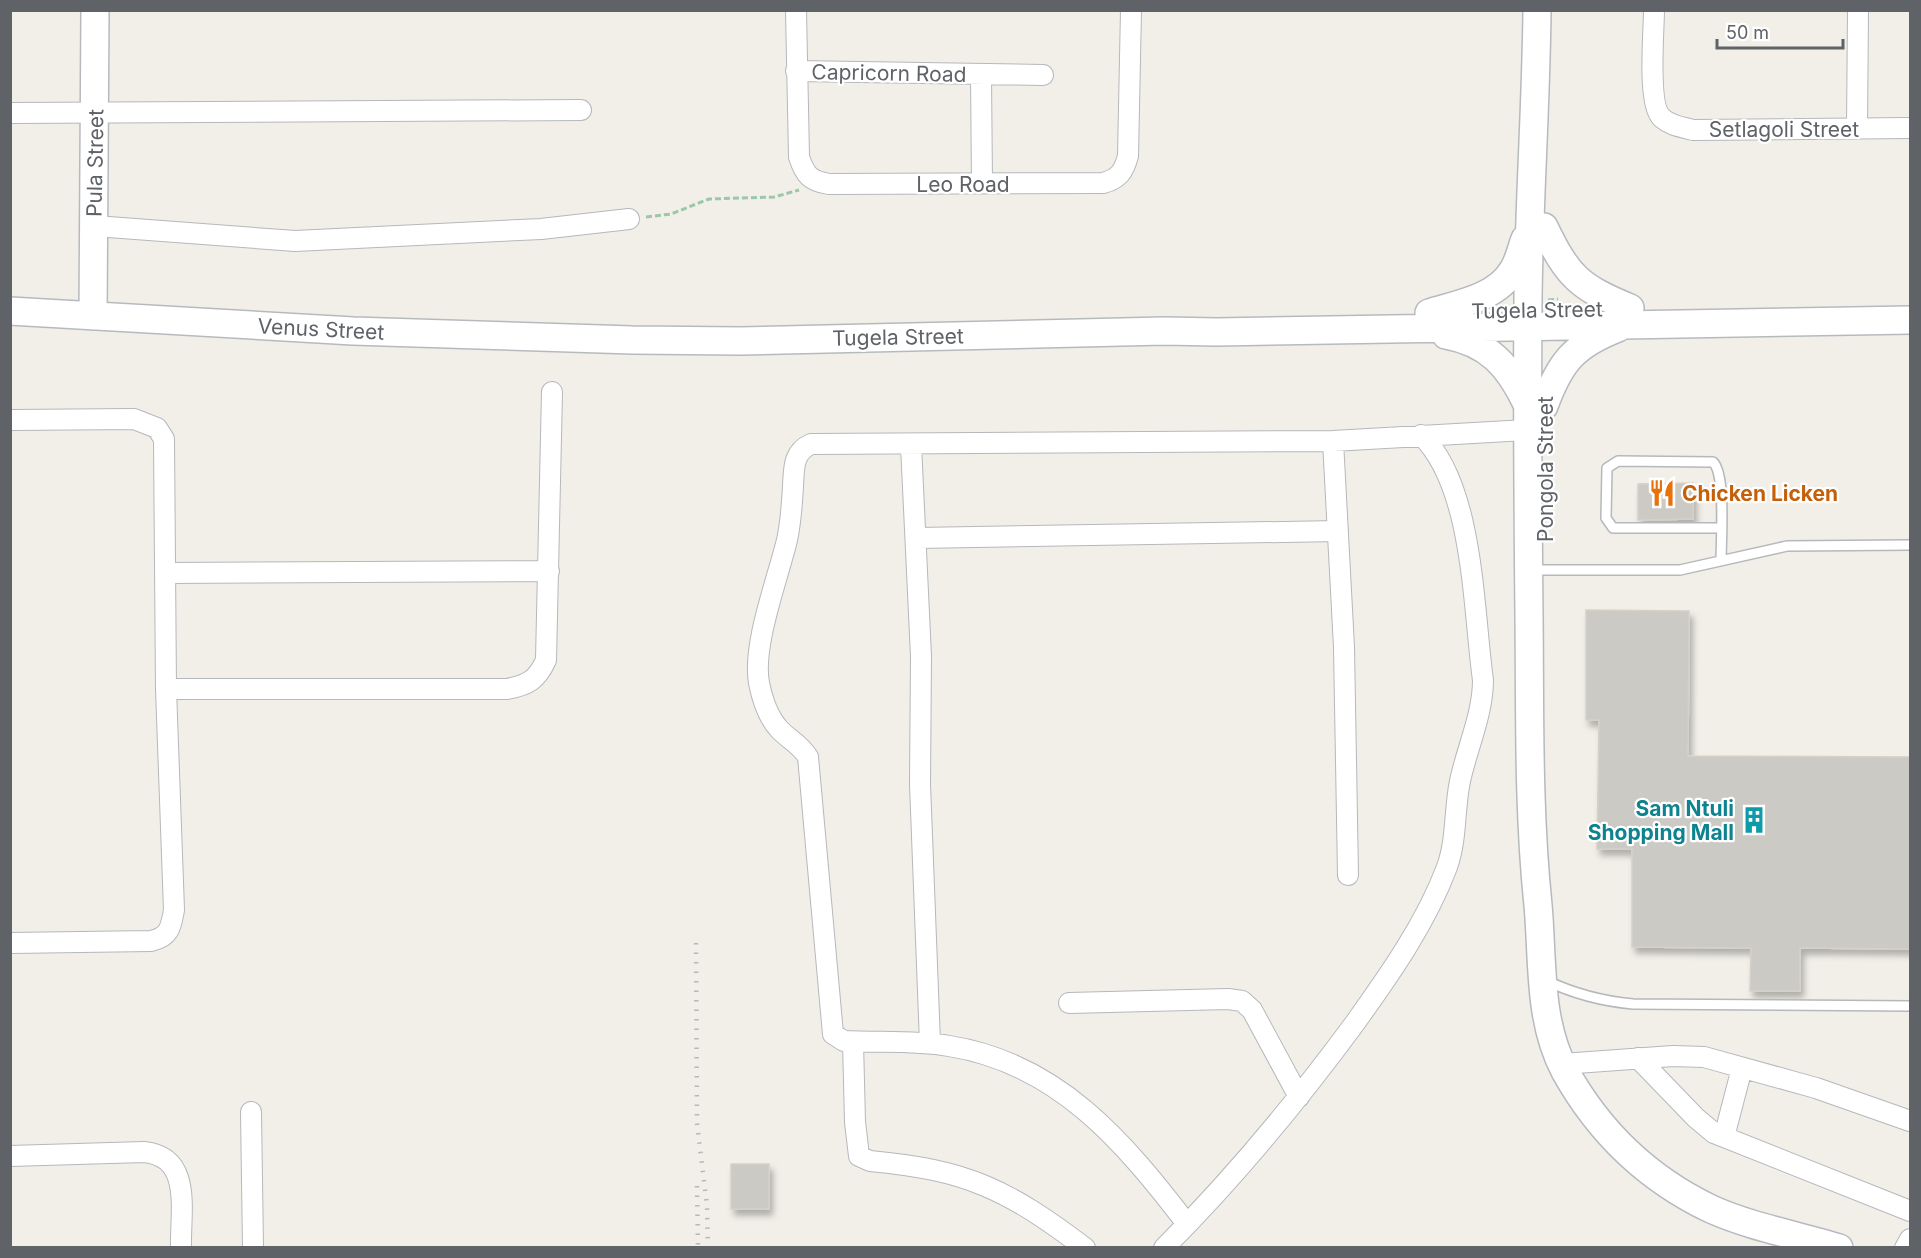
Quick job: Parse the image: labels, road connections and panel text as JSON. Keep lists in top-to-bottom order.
{
  "streets": {
    "street": [
      "Capricorn Road",
      "Setlagoli Street",
      "Pula Street",
      "Leo Road",
      "Tugela Street",
      "Venus Street",
      "Pongola Street"
    ]
  },
  "crossings": [
    ["Capricorn Road", "Leo Road"],
    ["Pula Street", "Venus Street"],
    ["Tugela Street", "Venus Street"],
    ["Tugela Street", "Pongola Street"]
  ],
  "places": {
    "restaurant": ["Chicken Licken"],
    "building": ["Sam Ntuli Shopping Mall"]
  },
  "scale_bar": "50 m"
}
